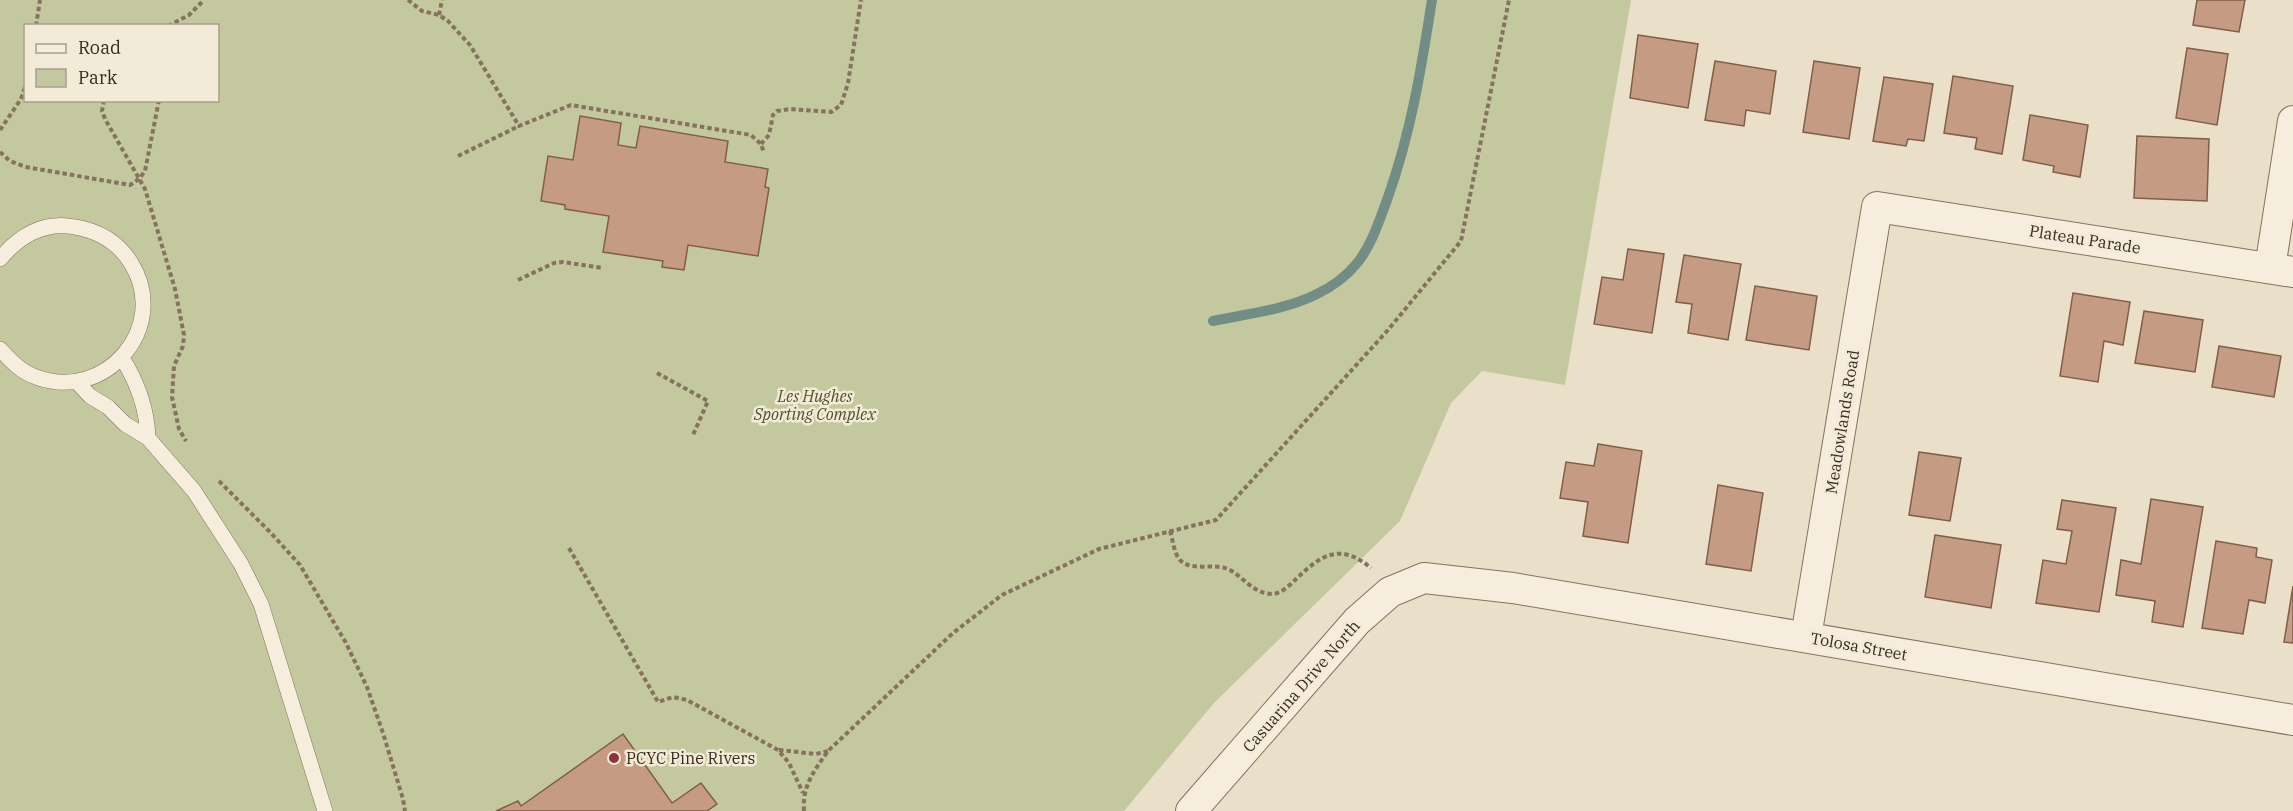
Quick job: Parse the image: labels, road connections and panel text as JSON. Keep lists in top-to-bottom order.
{
  "streets": {
    "street": [
      "Plateau Parade",
      "Meadowlands Road",
      "Tolosa Street",
      "Casuarina Drive North"
    ]
  },
  "crossings": [
    ["Plateau Parade", "Meadowlands Road"],
    ["Meadowlands Road", "Tolosa Street"],
    ["Tolosa Street", "Casuarina Drive North"]
  ],
  "parks": ["Les Hughes Sporting Complex"],
  "places": ["PCYC Pine Rivers"],
  "legend": ["Road", "Park"]
}
